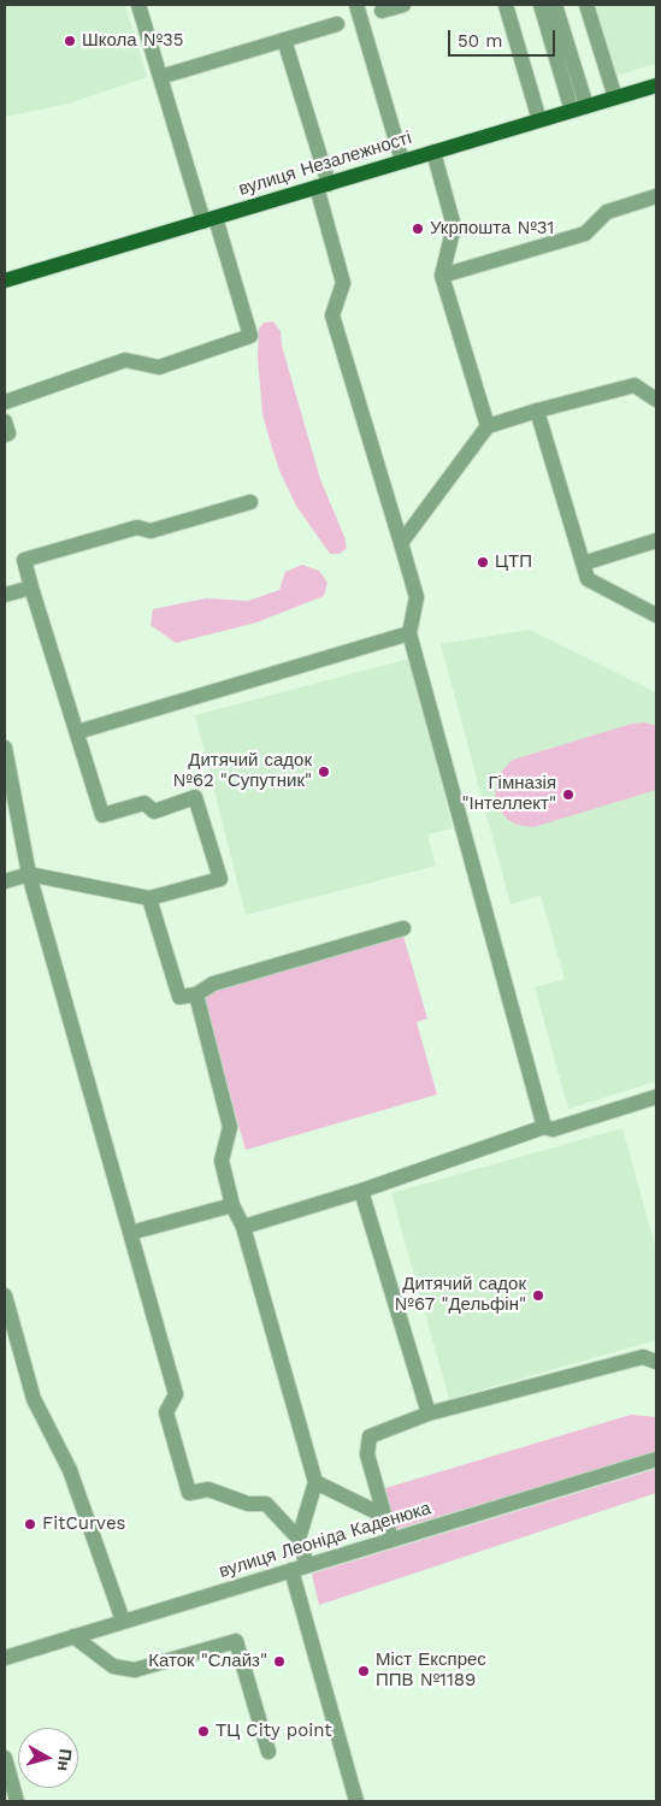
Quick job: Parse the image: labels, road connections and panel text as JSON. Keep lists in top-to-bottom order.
{
  "streets": {
    "main road": ["вулиця Незалежності"],
    "street": ["вулиця Леоніда Каденюка"]
  },
  "places": [
    "Школа №35",
    "Укрпошта №31",
    "ЦТП",
    "Дитячий садок №62 \"Супутник\"",
    "Гімназія \"Інтеллект\"",
    "Дитячий садок №67 \"Дельфін\"",
    "FitCurves",
    "Каток \"Слайз\"",
    "Міст Експрес ППВ №1189",
    "ТЦ City point"
  ],
  "scale_bar": "50 m",
  "north": "right"
}
